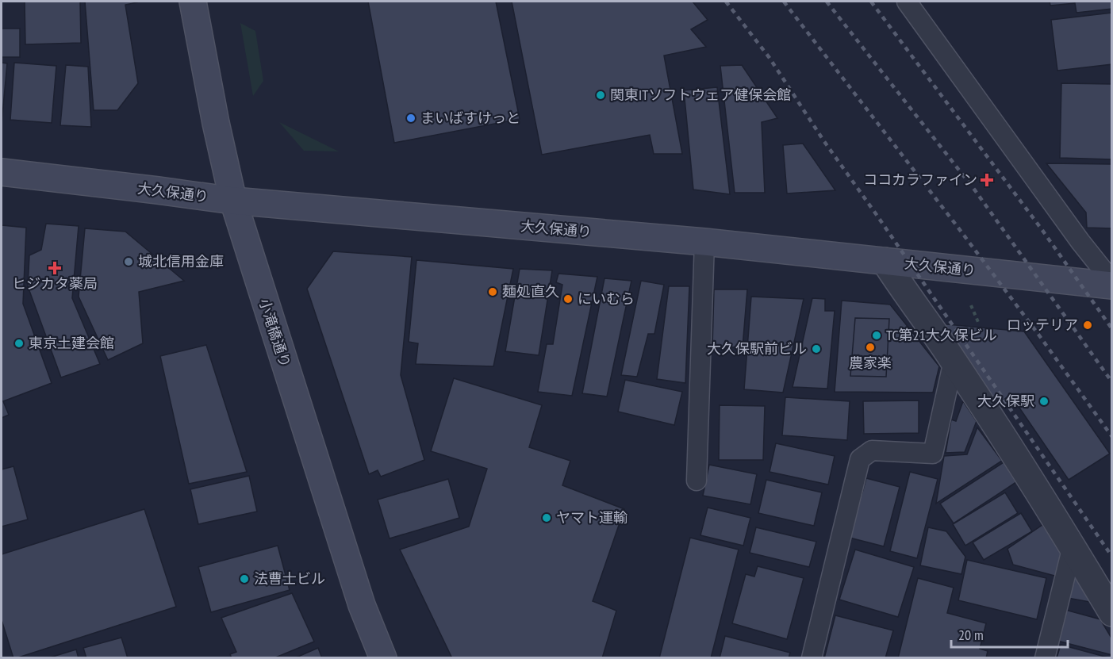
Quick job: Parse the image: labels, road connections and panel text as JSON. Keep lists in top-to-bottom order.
{
  "streets": {
    "main road": ["大久保通り", "小滝橋通り"]
  },
  "crossings": [
    ["大久保通り", "小滝橋通り"]
  ],
  "places": {
    "other": [
      "関東ITソフトウェア健保会館",
      "まいばすけっと",
      "城北信用金庫",
      "麺処直久",
      "にいむら",
      "ロッテリア",
      "TC第21大久保ビル",
      "東京土建会館",
      "農家楽",
      "大久保駅前ビル",
      "大久保駅",
      "ヤマト運輸",
      "法曹士ビル"
    ],
    "health": ["ココカラファイン", "ヒジカタ薬局"]
  },
  "scale_bar": "20 m"
}
